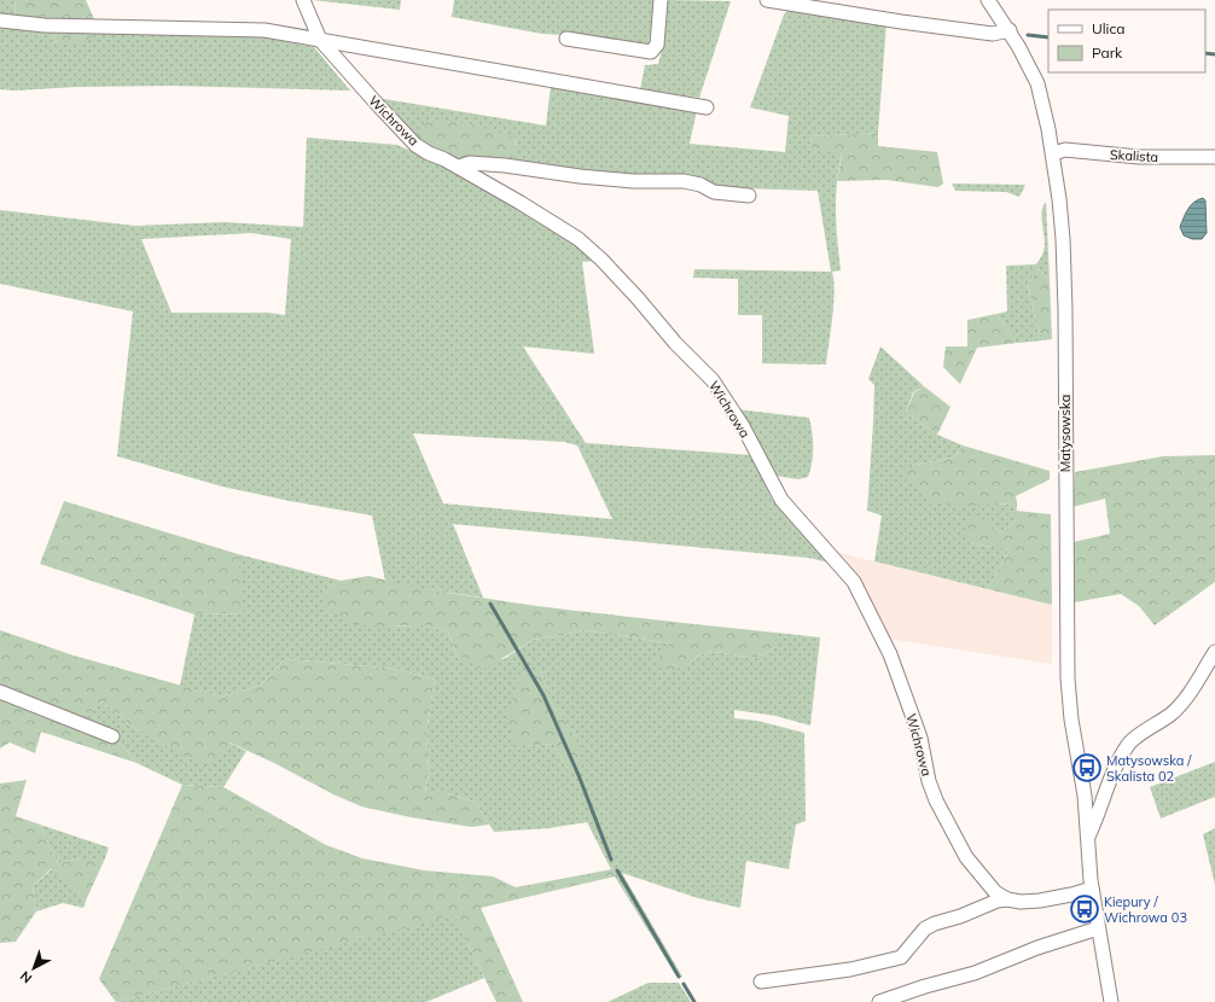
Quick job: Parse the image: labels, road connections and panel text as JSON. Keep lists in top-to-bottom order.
{
  "streets": {
    "street": ["Wichrowa", "Skalista", "Matysowska"]
  },
  "crossings": [
    ["Skalista", "Matysowska"]
  ],
  "places": {
    "bus stop": ["Matysowska / Skalista 02", "Kiepury / Wichrowa 03"]
  },
  "legend": ["Ulica", "Park"],
  "north": "bottom left"
}
